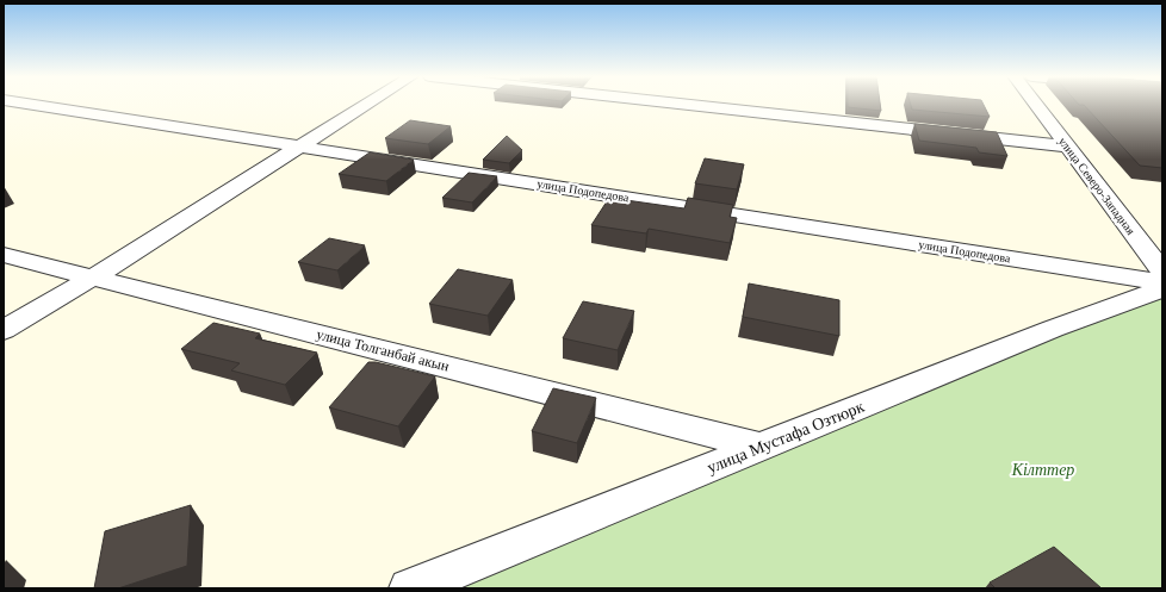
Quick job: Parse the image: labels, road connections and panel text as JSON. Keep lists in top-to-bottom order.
{
  "streets": {
    "street": [
      "улица Северо-Западная",
      "улица Подопедова",
      "улица Толганбай акын",
      "улица Мустафа Озтюрк"
    ]
  },
  "crossings": [
    ["улица Толганбай акын", "улица Мустафа Озтюрк"]
  ],
  "parks": ["Кілттер"]
}
